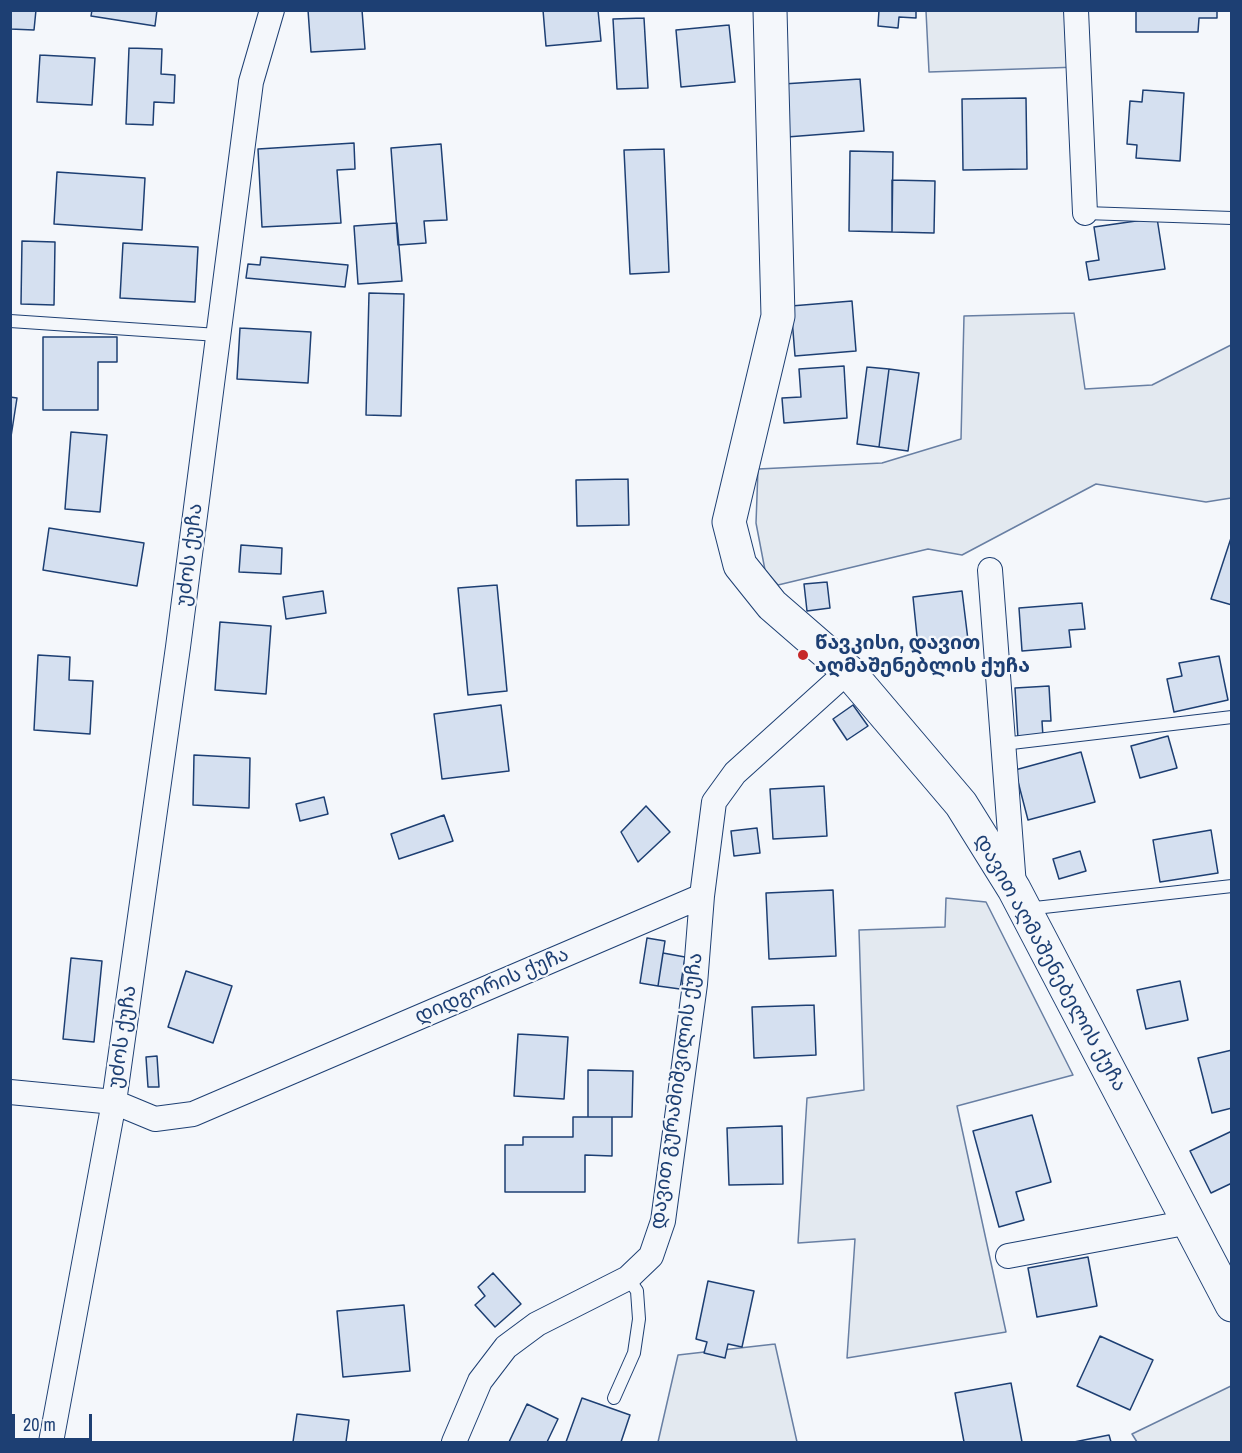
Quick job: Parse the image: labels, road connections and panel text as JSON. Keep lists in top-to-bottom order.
{
  "streets": {
    "street": [
      "უძოს ქუჩა",
      "დავით აღმაშენებელის ქუჩა",
      "დიდგორის ქუჩა",
      "დავით გურამიშვილის ქუჩა"
    ]
  },
  "crossings": [
    ["უძოს ქუჩა", "დიდგორის ქუჩა"],
    ["დიდგორის ქუჩა", "დავით გურამიშვილის ქუჩა"]
  ],
  "places": ["წავკისი, დავით აღმაშენებლის ქუჩა"],
  "scale_bar": "20 m"
}
